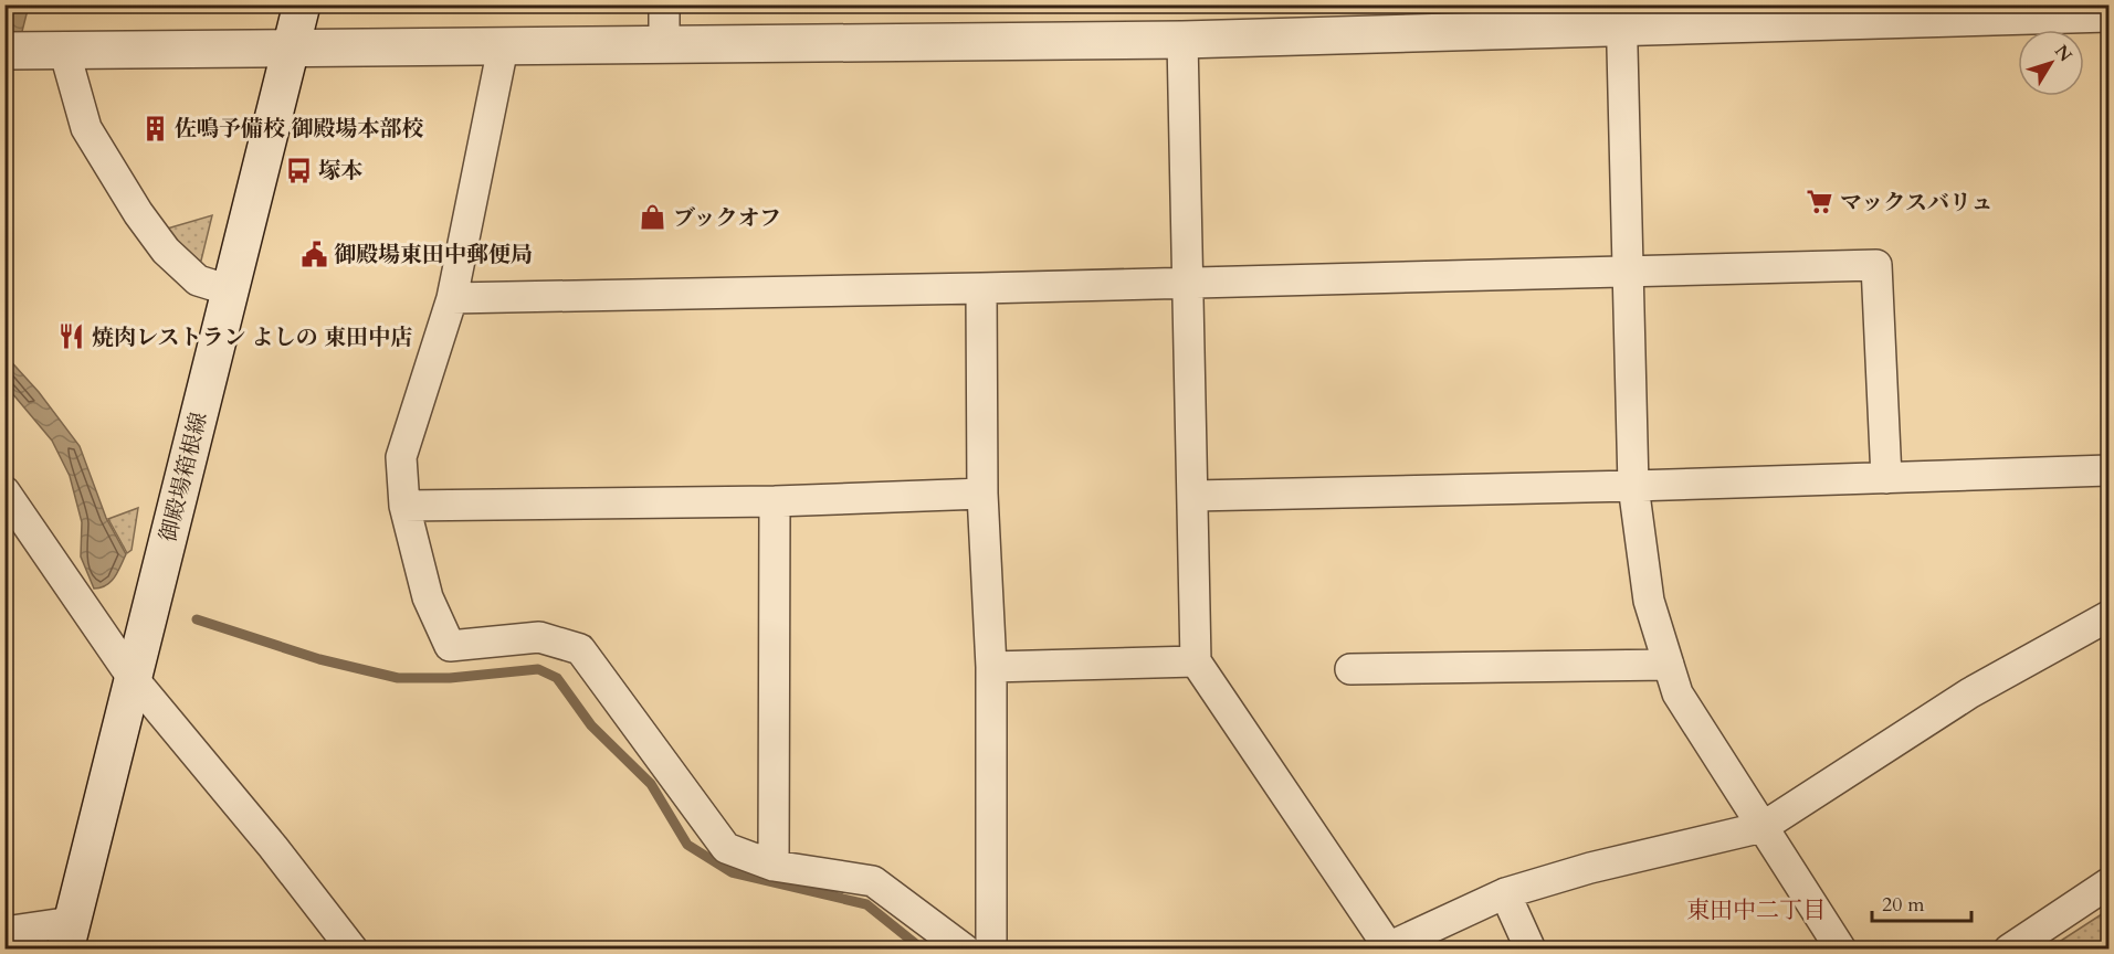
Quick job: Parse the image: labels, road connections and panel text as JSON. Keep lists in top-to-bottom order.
{
  "streets": {
    "street": ["御殿場箱根線"]
  },
  "districts": ["東田中二丁目"],
  "places": {
    "building": ["佐鳴予備校 御殿場本部校"],
    "bus stop": ["塚本"],
    "supermarket": ["マックスバリュ"],
    "shop": ["ブックオフ"],
    "public building": ["御殿場東田中郵便局"],
    "restaurant": ["焼肉レストラン よしの 東田中店"]
  },
  "scale_bar": "20 m",
  "north": "top right"
}
